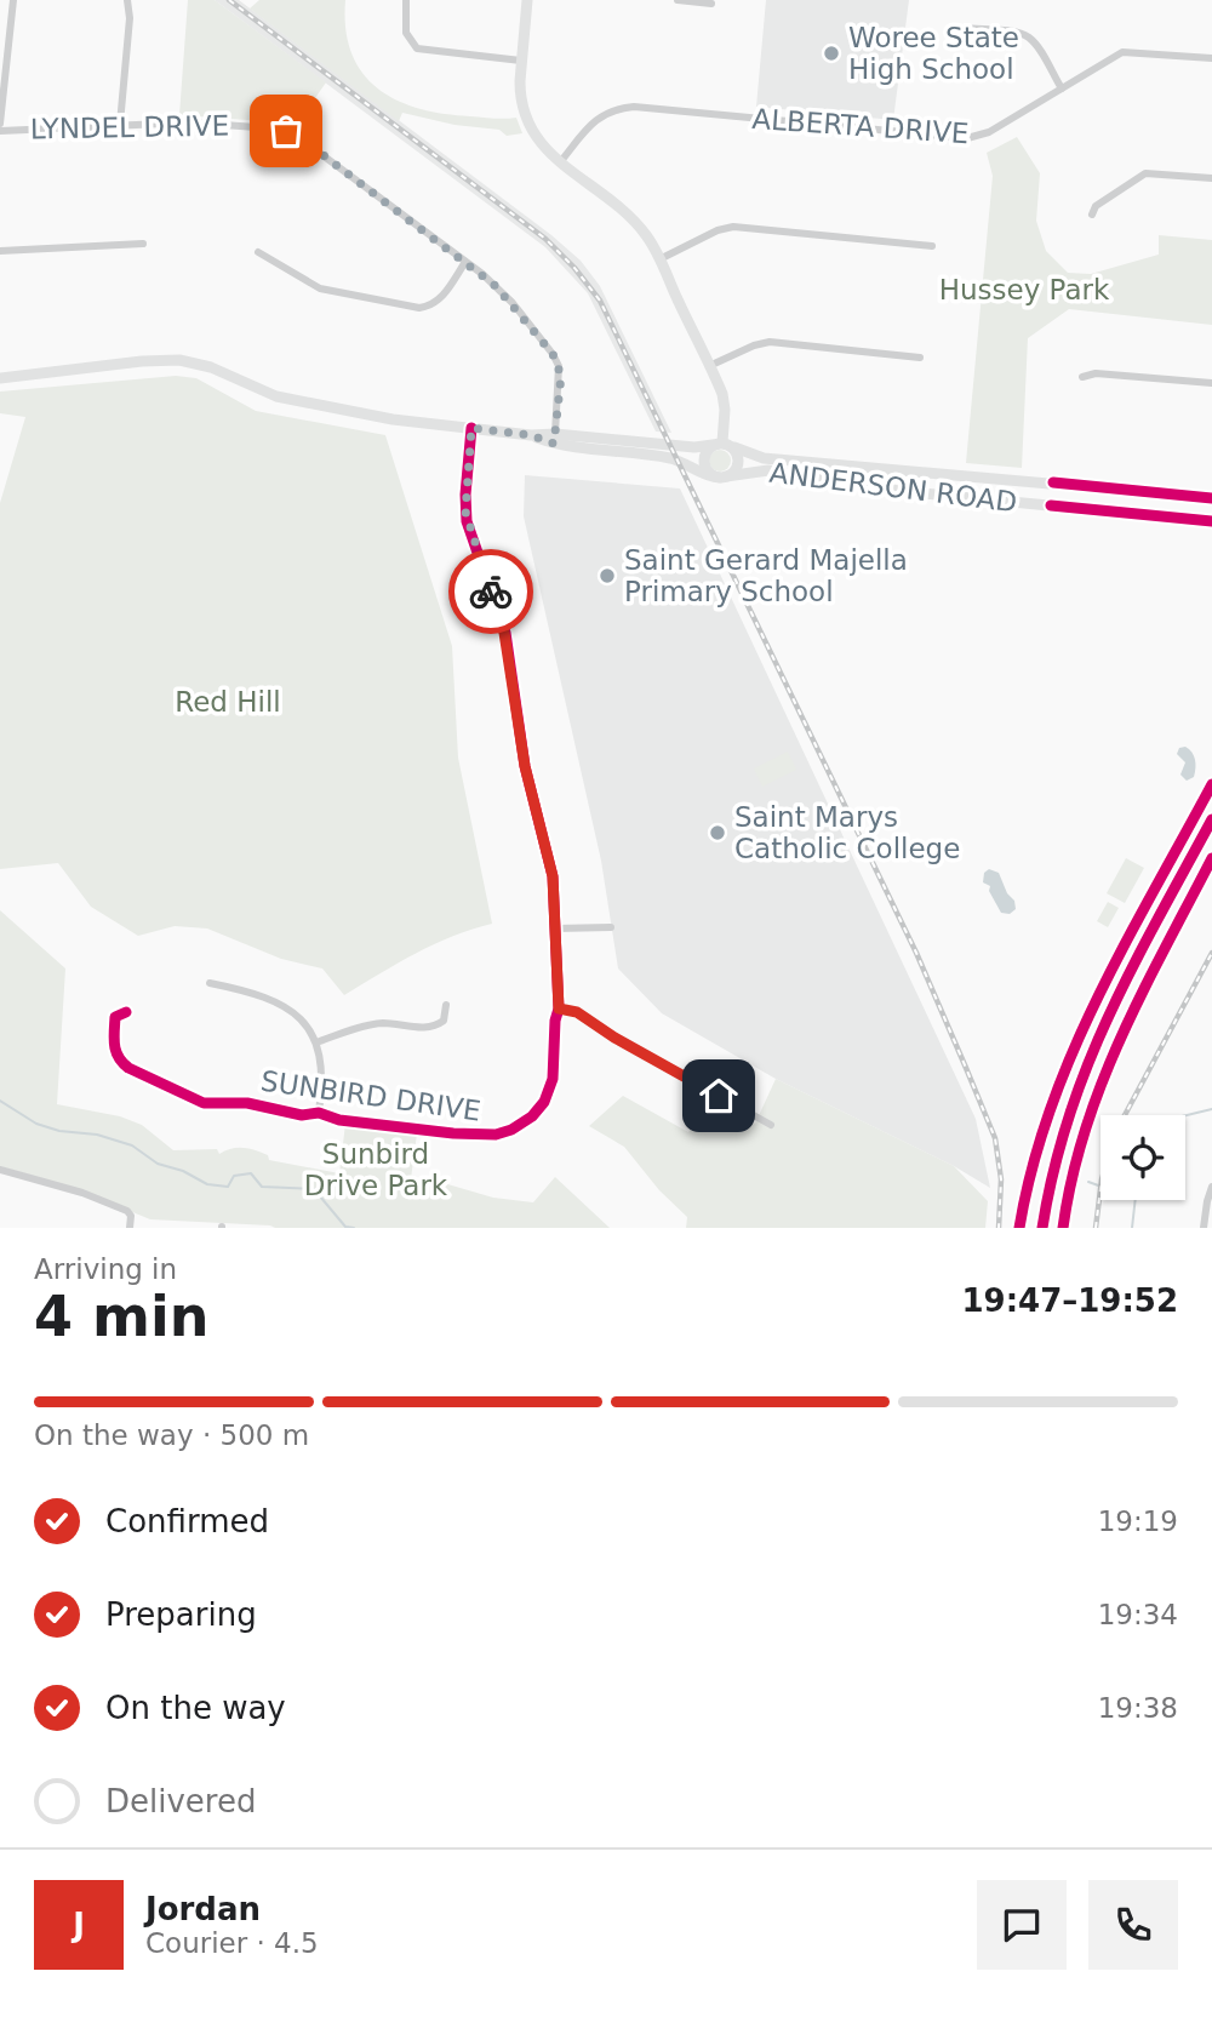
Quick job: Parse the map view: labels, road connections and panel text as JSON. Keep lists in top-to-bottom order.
{
  "streets": {
    "street": [
      "ALBERTA DRIVE",
      "LYNDEL DRIVE",
      "ANDERSON ROAD",
      "SUNBIRD DRIVE"
    ]
  },
  "crossings": [
    ["LYNDEL DRIVE", "ANDERSON ROAD"],
    ["ANDERSON ROAD", "SUNBIRD DRIVE"]
  ],
  "parks": ["Hussey Park", "Red Hill", "Sunbird Drive Park"],
  "places": ["Woree State High School", "Saint Gerard Majella Primary School", "Saint Marys Catholic College"],
  "page": {
    "heading": ["4 min", "Arriving in", "19:47–19:52"],
    "panel": ["Jordan", "Courier · 4.5"],
    "bar": "On the way · 500 m",
    "list": [
      ["Confirmed", "19:19"],
      ["Preparing", "19:34"],
      ["On the way", "19:38"],
      "Delivered"
    ],
    "round": "J"
  }
}
